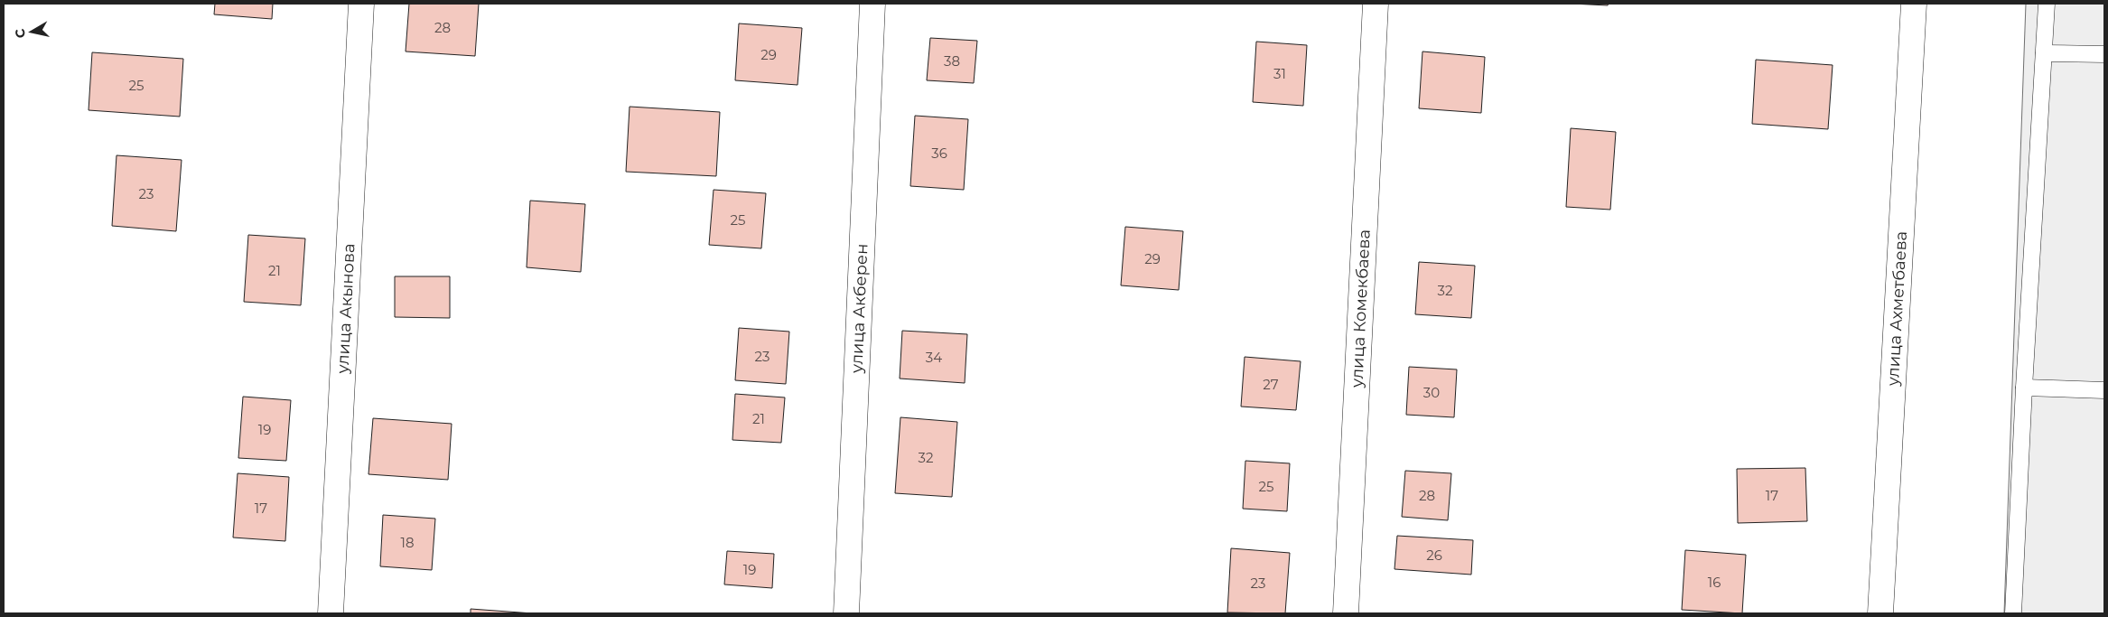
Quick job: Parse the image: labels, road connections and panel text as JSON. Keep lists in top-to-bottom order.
{
  "streets": {
    "street": [
      "улица Акынова",
      "улица Акберен",
      "улица Комекбаева",
      "улица Ахметбаева"
    ]
  },
  "house_numbers": [
    "28",
    "29",
    "38",
    "31",
    "25",
    "36",
    "23",
    "25",
    "29",
    "21",
    "32",
    "23",
    "34",
    "27",
    "30",
    "21",
    "19",
    "32",
    "25",
    "28",
    "17",
    "17",
    "18",
    "26",
    "19",
    "16",
    "23"
  ],
  "north": "left"
}
